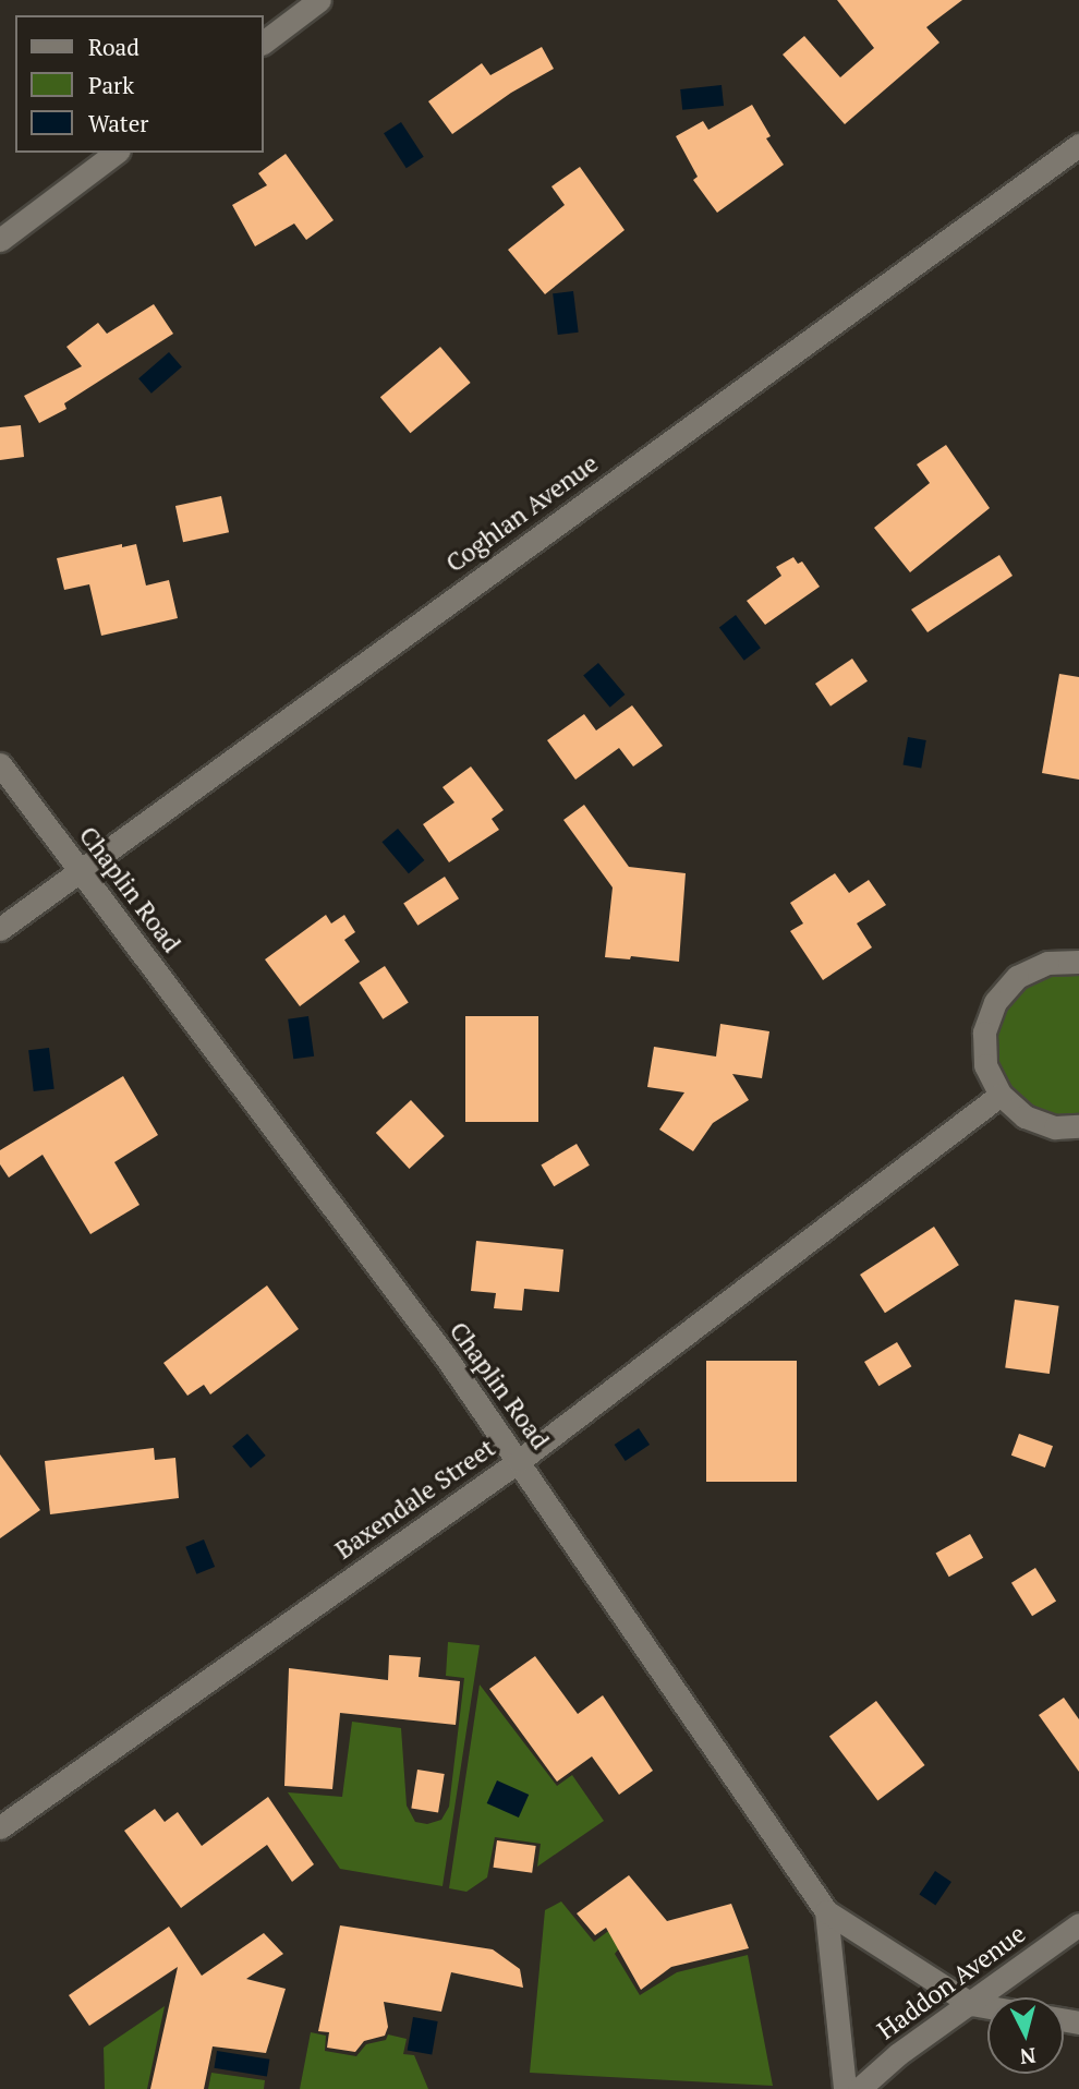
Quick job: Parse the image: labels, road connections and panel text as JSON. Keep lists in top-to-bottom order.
{
  "streets": {
    "street": [
      "Coghlan Avenue",
      "Chaplin Road",
      "Baxendale Street",
      "Haddon Avenue"
    ]
  },
  "crossings": [
    ["Coghlan Avenue", "Chaplin Road"],
    ["Chaplin Road", "Baxendale Street"]
  ],
  "legend": ["Road", "Park", "Water"],
  "north": "bottom"
}
